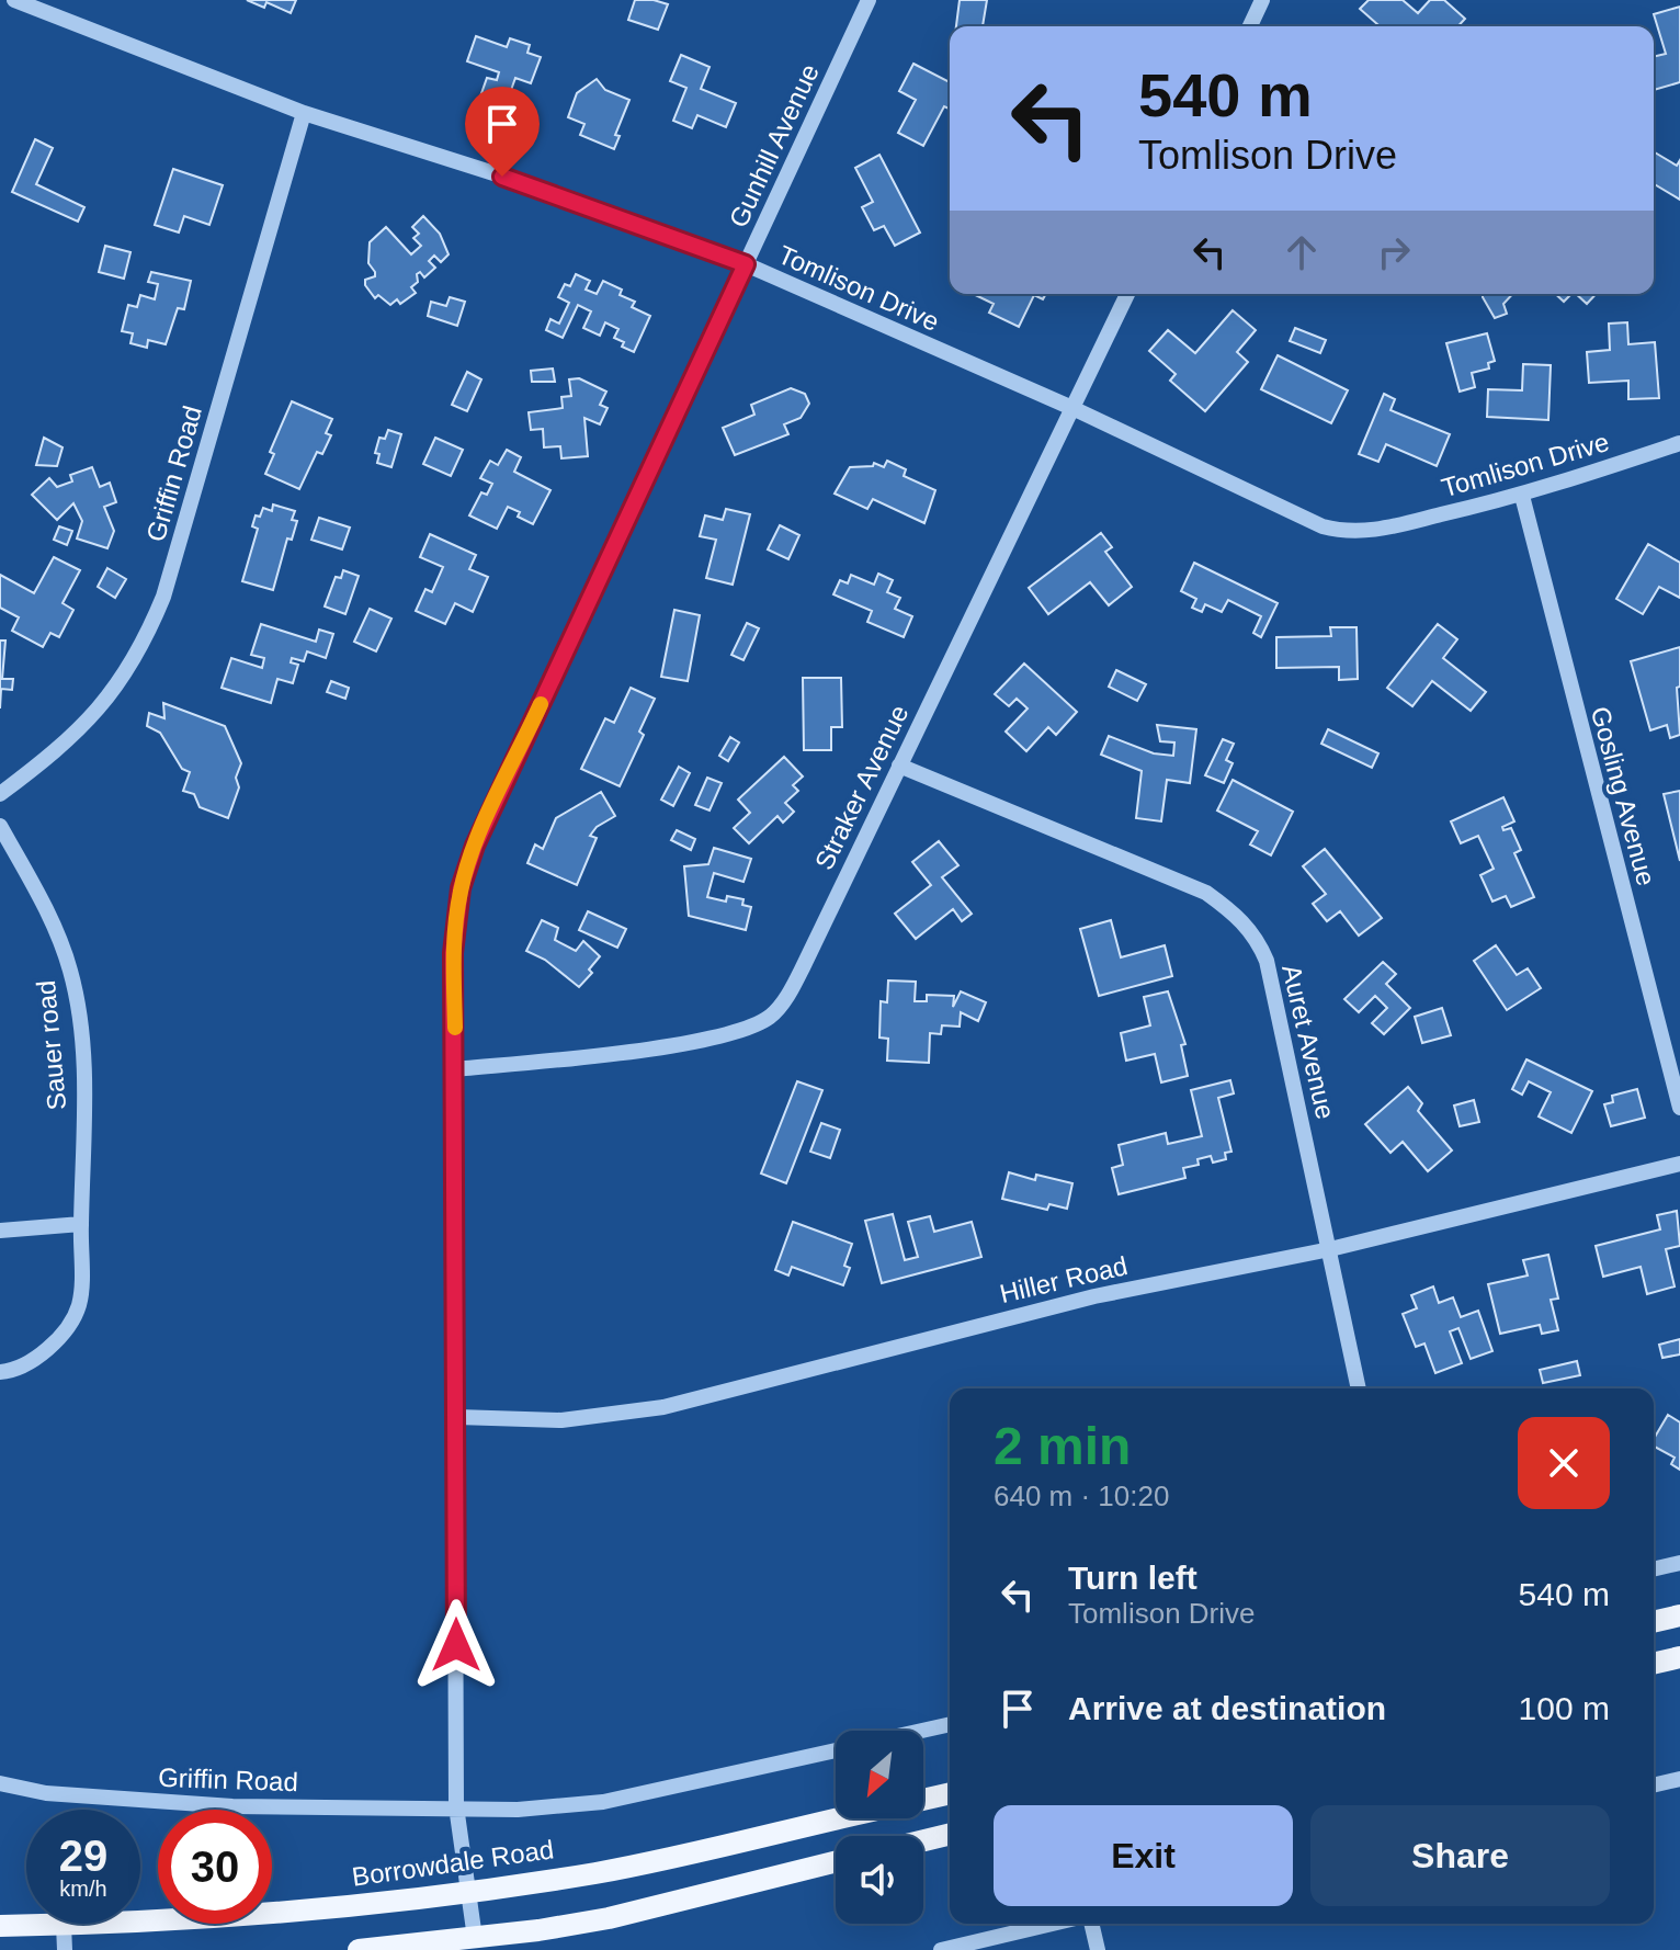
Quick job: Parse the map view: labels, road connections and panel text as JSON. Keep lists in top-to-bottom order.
{
  "streets": {
    "main road": ["Borrowdale Road"],
    "street": [
      "Gunhill Avenue",
      "Tomlison Drive",
      "Griffin Road",
      "Straker Avenue",
      "Gosling Avenue",
      "Auret Avenue",
      "Sauer road",
      "Hiller Road"
    ]
  },
  "crossings": [
    ["Gunhill Avenue", "Tomlison Drive"],
    ["Gunhill Avenue", "Griffin Road"],
    ["Gunhill Avenue", "Straker Avenue"],
    ["Gunhill Avenue", "Hiller Road"],
    ["Gunhill Avenue", "Borrowdale Road"],
    ["Tomlison Drive", "Griffin Road"],
    ["Tomlison Drive", "Straker Avenue"],
    ["Tomlison Drive", "Gosling Avenue"],
    ["Straker Avenue", "Auret Avenue"],
    ["Auret Avenue", "Hiller Road"]
  ],
  "north": "bottom left",
  "page": {
    "turn": ["540 m", "Tomlison Drive"],
    "heading": ["2 min", "640 m · 10:20"],
    "list": [
      {
        "name": "Turn left",
        "note": "Tomlison Drive",
        "value": "540 m"
      },
      {
        "name": "Arrive at destination",
        "value": "100 m"
      }
    ],
    "buttons": ["Exit", "Share"],
    "speed": "29 km/h",
    "limit": "30"
  }
}
